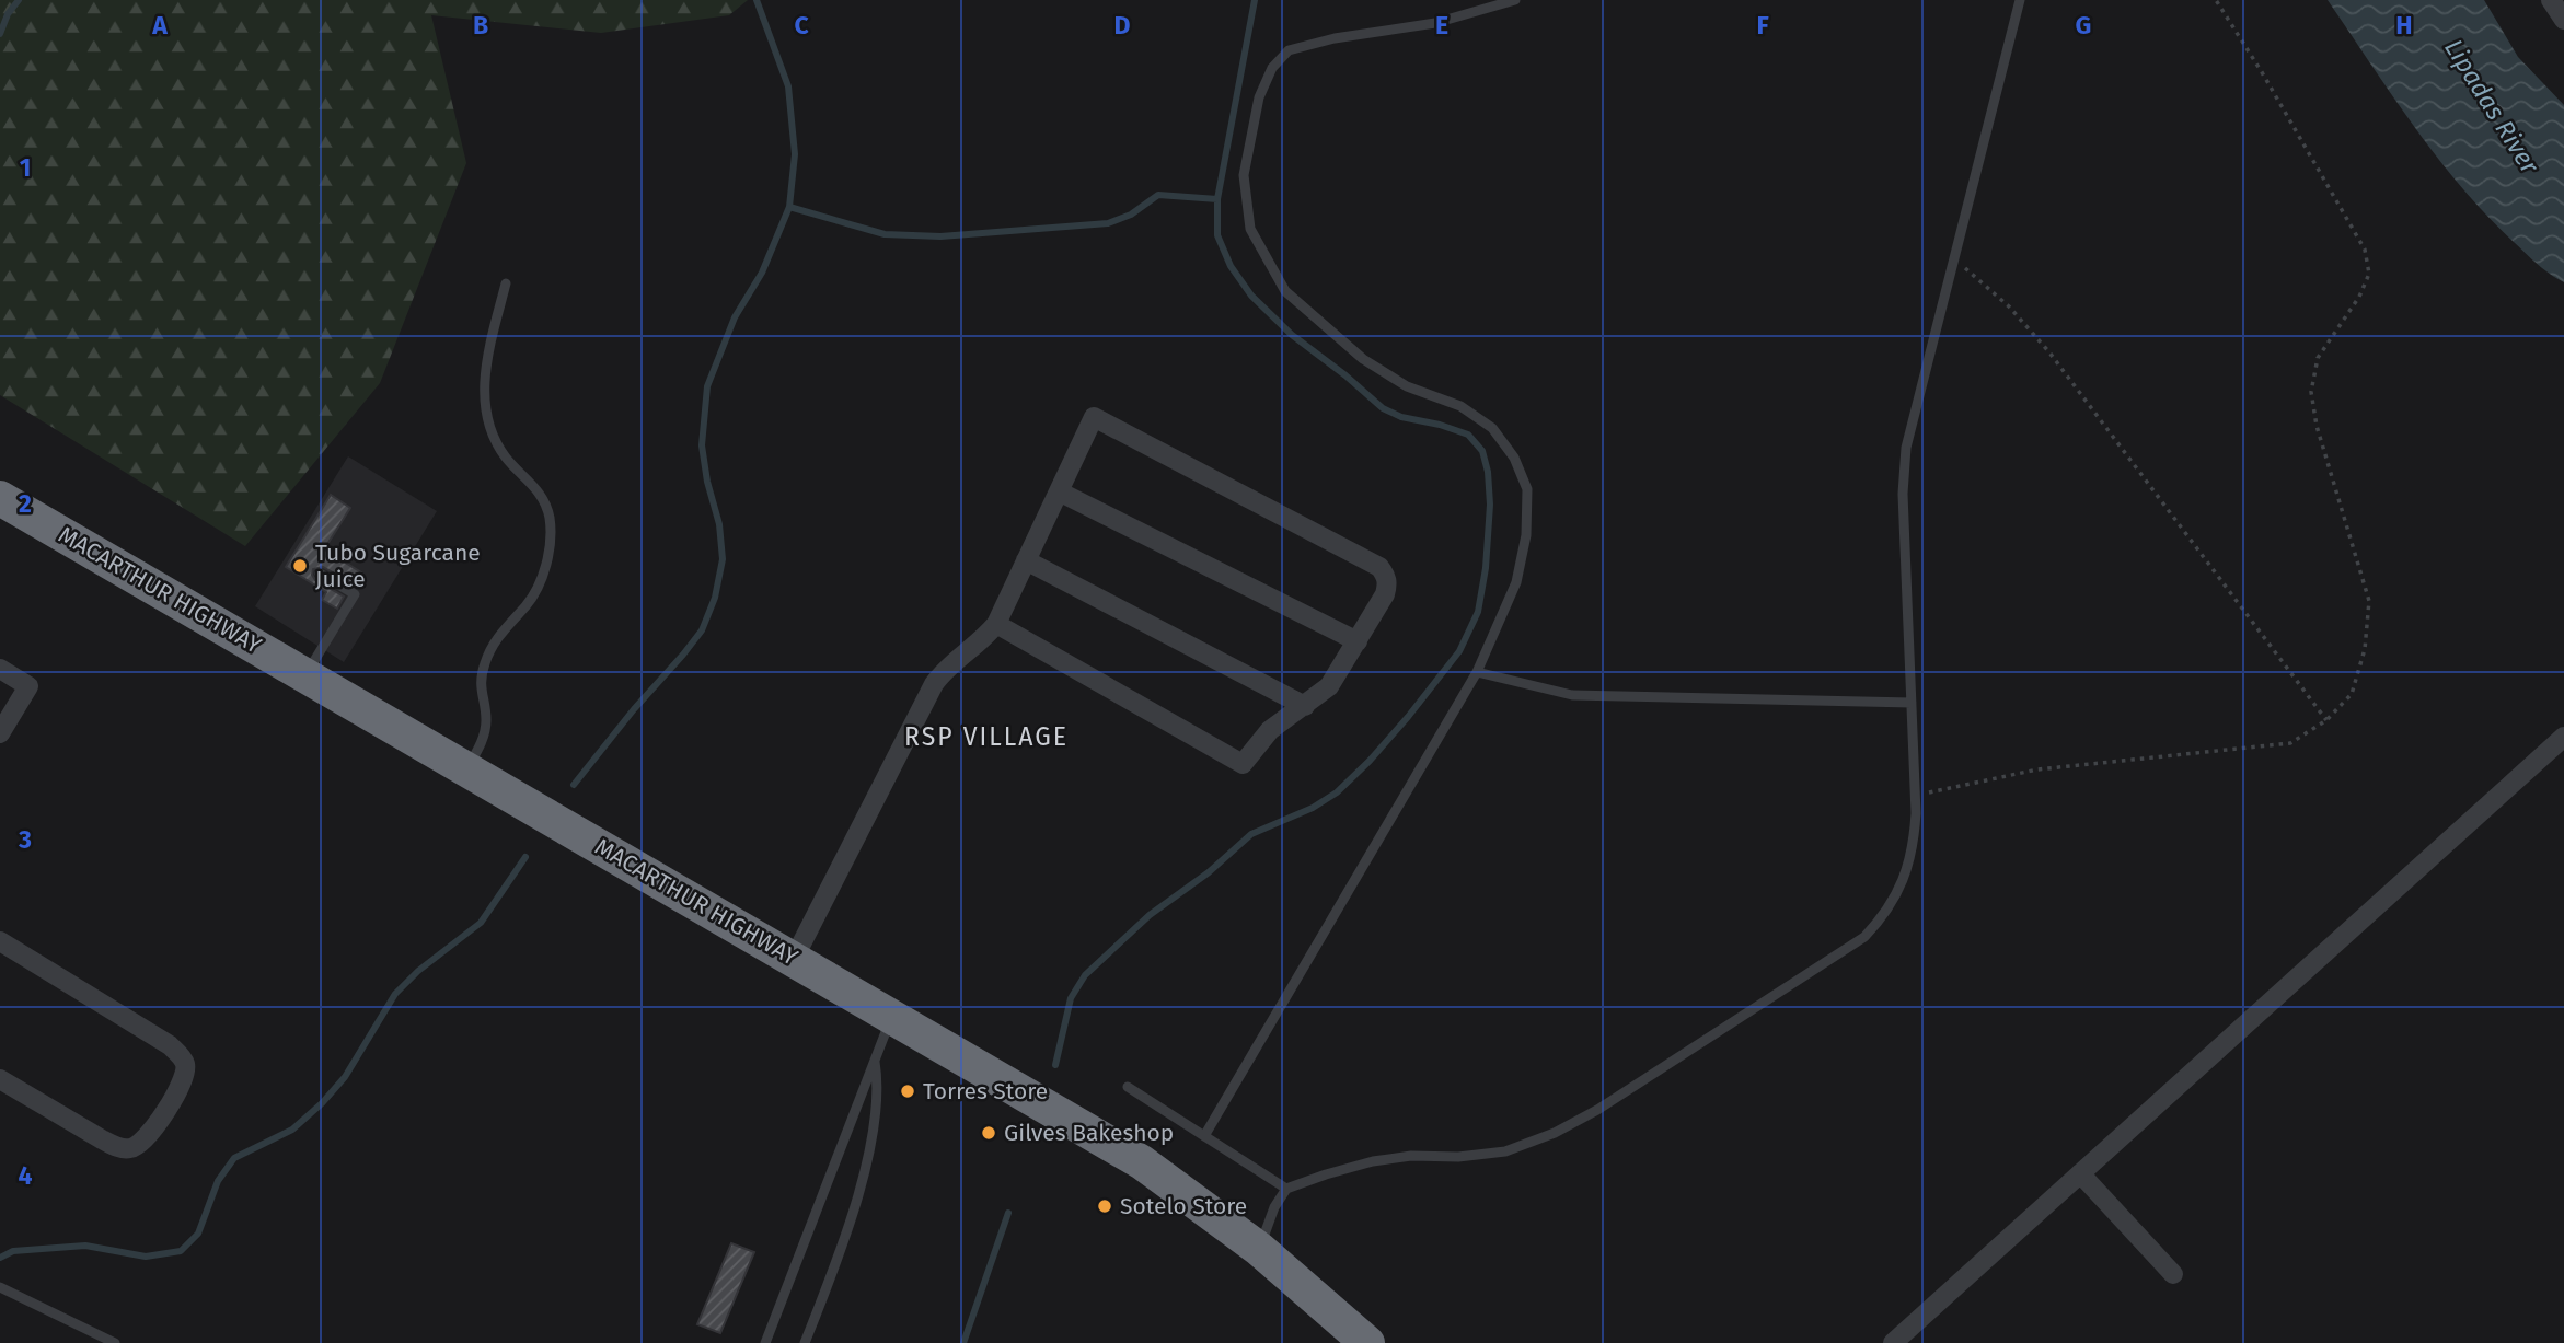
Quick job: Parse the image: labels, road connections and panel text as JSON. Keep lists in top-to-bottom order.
{
  "streets": {
    "highway": ["MACARTHUR HIGHWAY"]
  },
  "districts": ["RSP VILLAGE"],
  "water": ["Lipadas River"],
  "places": [
    "Tubo Sugarcane Juice",
    "Torres Store",
    "Gilves Bakeshop",
    "Sotelo Store"
  ],
  "grid": {
    "columns": [
      "A",
      "B",
      "C",
      "D",
      "E",
      "F",
      "G",
      "H"
    ],
    "rows": [
      "1",
      "2",
      "3",
      "4"
    ]
  }
}
